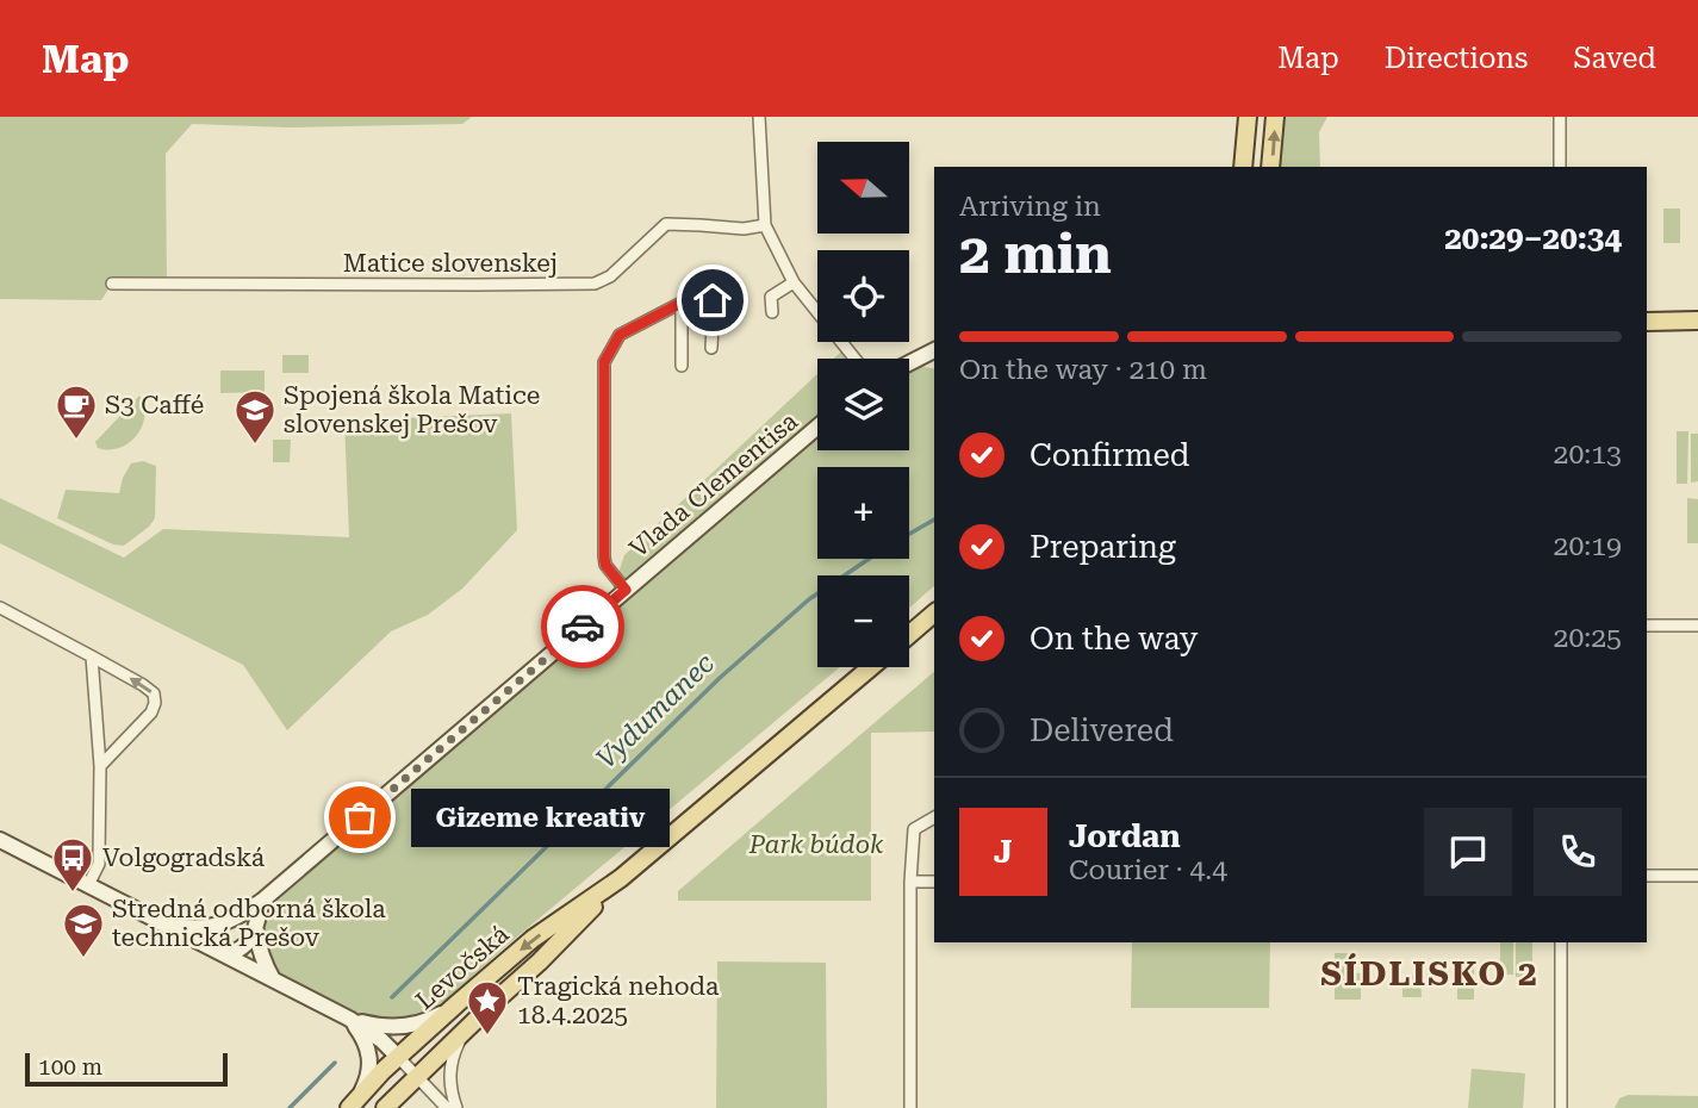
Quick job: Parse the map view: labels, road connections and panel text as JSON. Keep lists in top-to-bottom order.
{
  "streets": {
    "main road": ["Levočská"],
    "street": ["Matice slovenskej", "Vlada Clementisa"]
  },
  "districts": ["SÍDLISKO 2"],
  "water": ["Vydumanec"],
  "parks": ["Park búdok"],
  "places": {
    "cafe": ["S3 Caffé"],
    "school or university": ["Spojená škola Matice slovenskej Prešov", "Stredná odborná škola technická Prešov"],
    "other": ["Gizeme kreativ"],
    "bus stop": ["Volgogradská"],
    "place": ["Tragická nehoda 18.4.2025"]
  },
  "scale_bar": "100 m",
  "north": "left",
  "page": {
    "header": "Map",
    "nav": ["Map", "Directions", "Saved"],
    "map_buttons": ["+", "−"],
    "heading": ["2 min", "Arriving in", "20:29–20:34"],
    "panel": ["Jordan", "Courier · 4.4"],
    "bar": "On the way · 210 m",
    "list": [
      ["Confirmed", "20:13"],
      ["Preparing", "20:19"],
      ["On the way", "20:25"],
      "Delivered"
    ],
    "bubble": "Gizeme kreativ",
    "round": "J",
    "scale": "100 m"
  }
}
